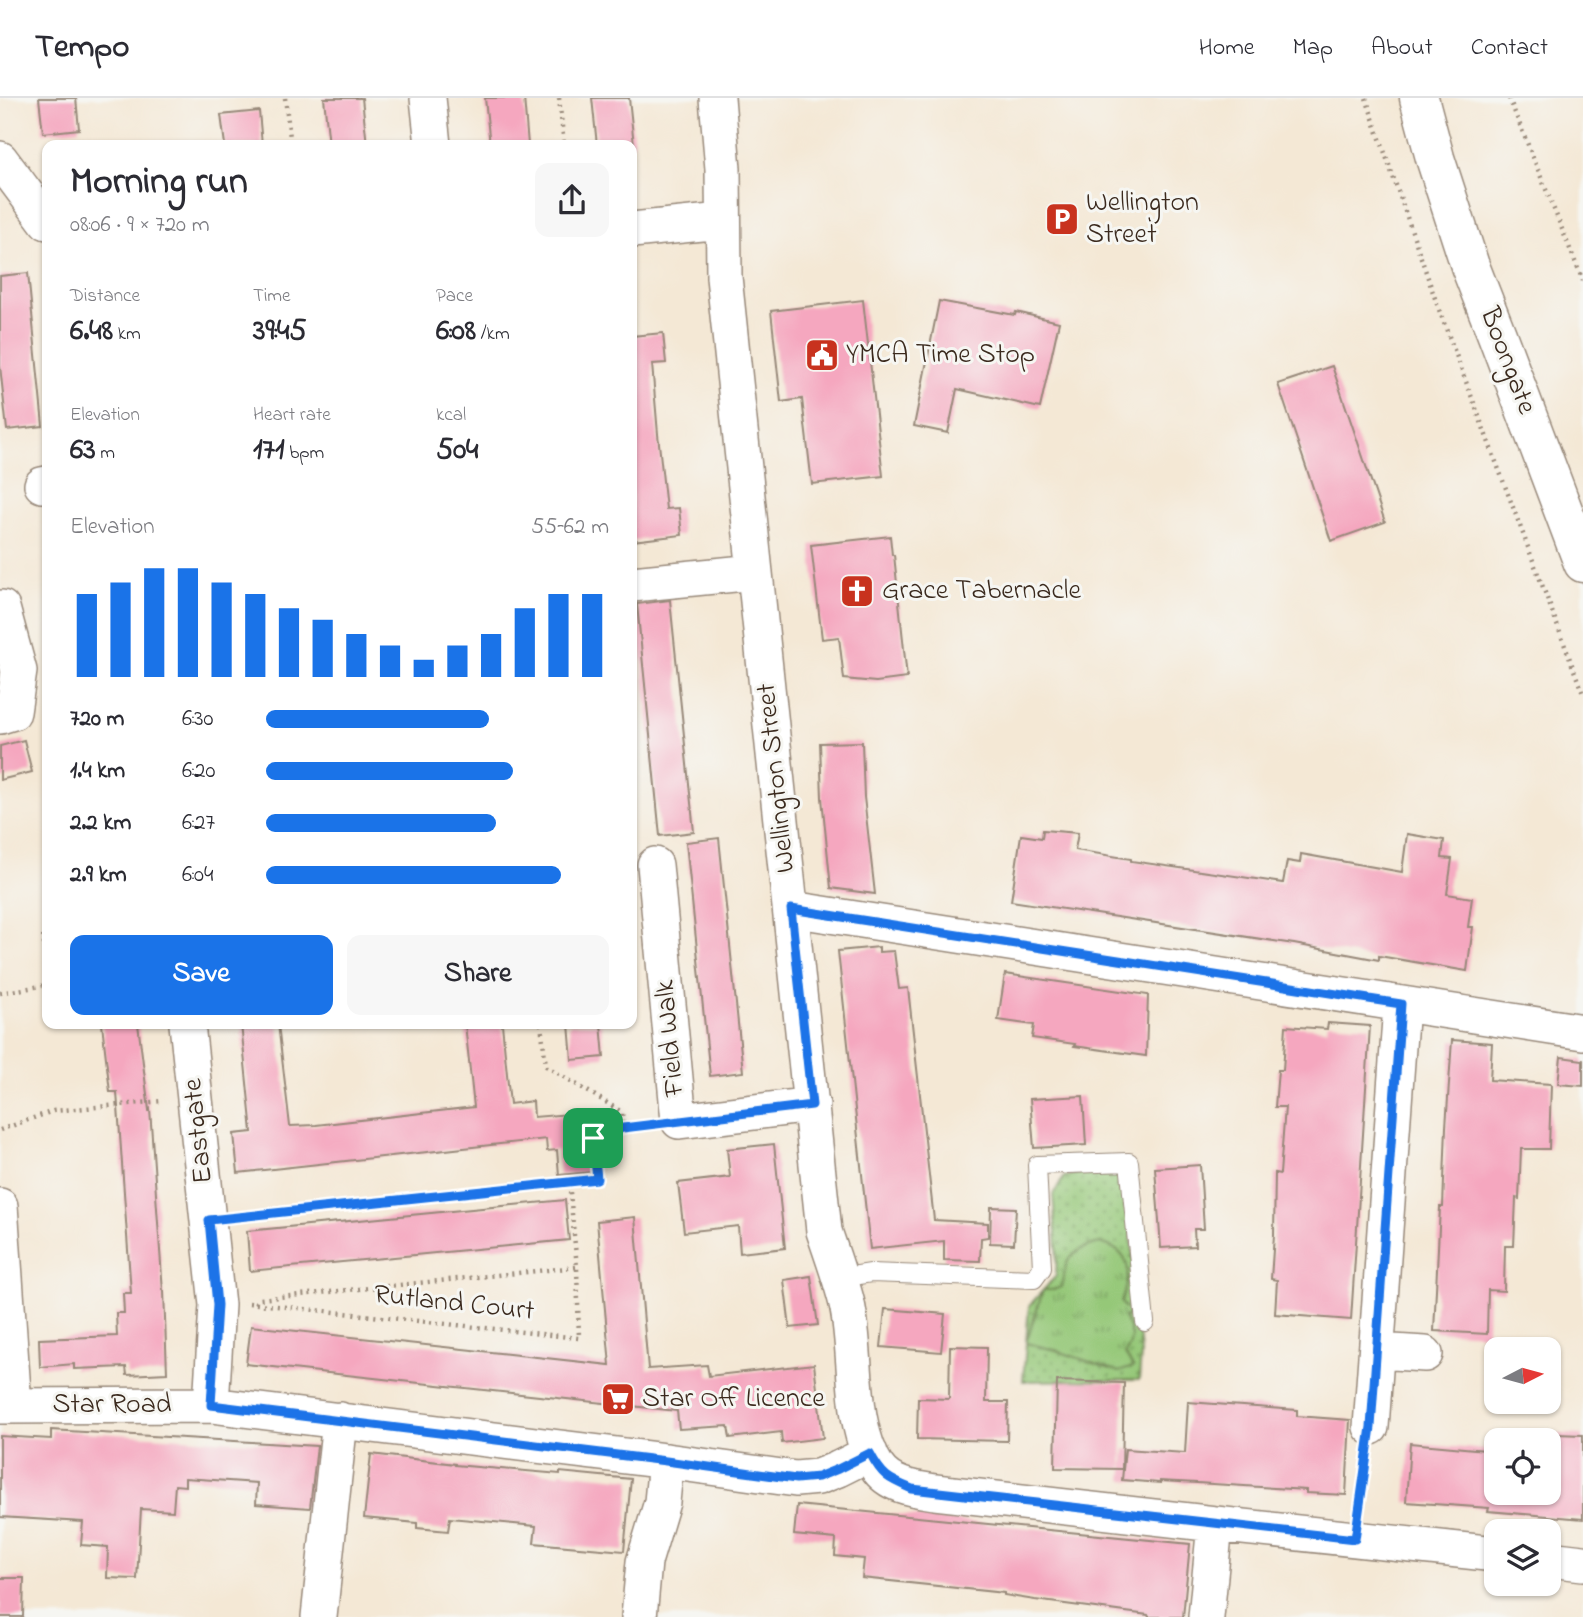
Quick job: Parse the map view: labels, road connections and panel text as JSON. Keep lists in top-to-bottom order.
{
  "streets": {
    "street": [
      "Boongate",
      "Wellington Street",
      "Field Walk",
      "Eastgate",
      "Star Road"
    ],
    "path": ["Rutland Court"]
  },
  "crossings": [
    ["Wellington Street", "Field Walk"],
    ["Wellington Street", "Star Road"],
    ["Eastgate", "Rutland Court"],
    ["Eastgate", "Star Road"]
  ],
  "places": {
    "parking": ["Wellington Street"],
    "public building": ["YMCA Time Stop"],
    "church": ["Grace Tabernacle"],
    "supermarket": ["Star Off Licence"]
  },
  "north": "right",
  "page": {
    "header": "Tempo",
    "nav": [
      "Home",
      "Map",
      "About",
      "Contact"
    ],
    "heading": ["Morning run", "08:06 · 9 × 720 m"],
    "stats": [
      ["Distance", "6.48 km"],
      ["Time", "39:45"],
      ["Pace", "6:08 /km"],
      ["Elevation", "63 m"],
      ["Heart rate", "171 bpm"],
      ["kcal", "504"]
    ],
    "chart": ["Elevation", "55–62 m"],
    "list": [
      {
        "name": "720 m",
        "note": "6:30"
      },
      {
        "name": "1.4 km",
        "note": "6:20"
      },
      {
        "name": "2.2 km",
        "note": "6:27"
      },
      {
        "name": "2.9 km",
        "note": "6:04"
      }
    ],
    "buttons": ["Save", "Share"]
  }
}
